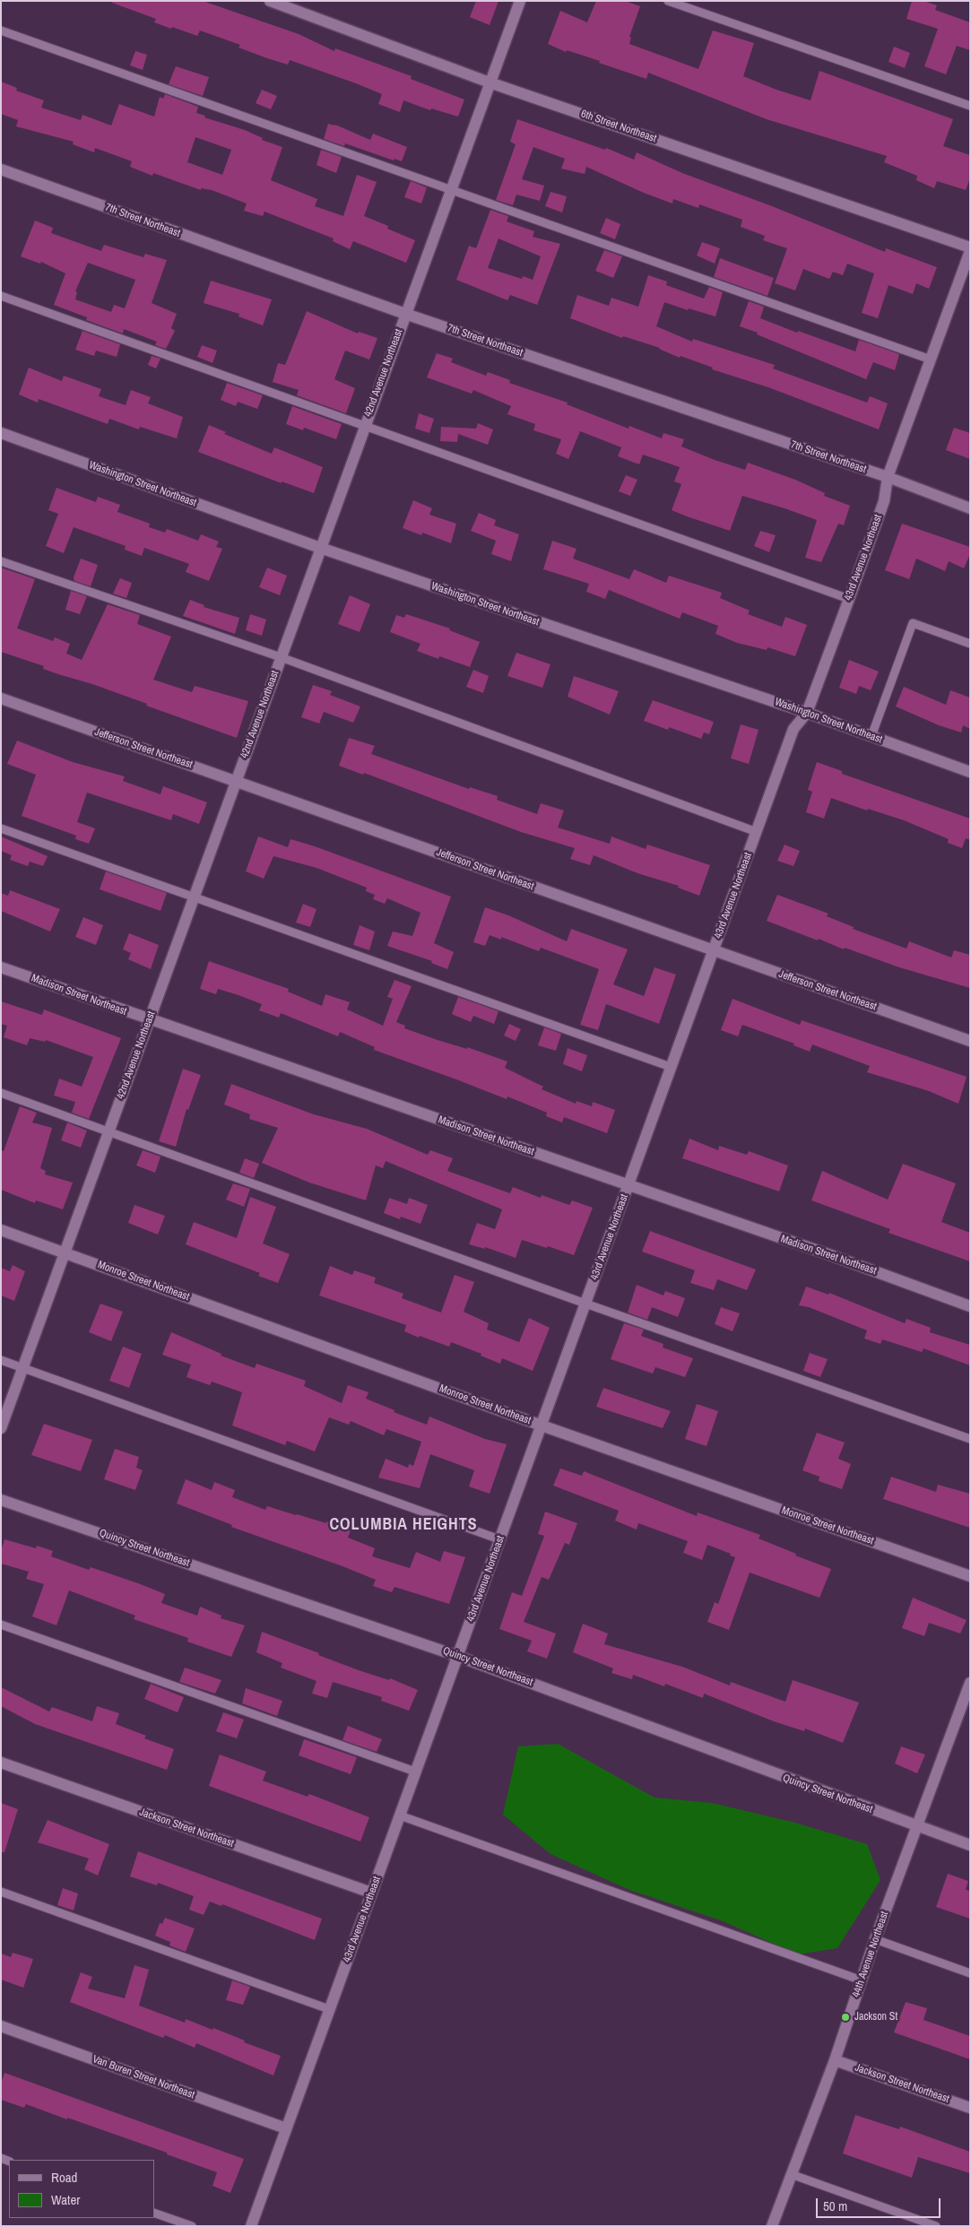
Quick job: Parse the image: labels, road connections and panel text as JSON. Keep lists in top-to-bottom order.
{
  "streets": {
    "street": [
      "6th Street Northeast",
      "7th Street Northeast",
      "42nd Avenue Northeast",
      "Washington Street Northeast",
      "43rd Avenue Northeast",
      "Jefferson Street Northeast",
      "Madison Street Northeast",
      "Monroe Street Northeast",
      "Quincy Street Northeast",
      "Jackson Street Northeast",
      "44th Avenue Northeast",
      "Van Buren Street Northeast"
    ]
  },
  "crossings": [
    ["6th Street Northeast", "42nd Avenue Northeast"],
    ["7th Street Northeast", "42nd Avenue Northeast"],
    ["7th Street Northeast", "43rd Avenue Northeast"],
    ["42nd Avenue Northeast", "Washington Street Northeast"],
    ["42nd Avenue Northeast", "Jefferson Street Northeast"],
    ["42nd Avenue Northeast", "Madison Street Northeast"],
    ["42nd Avenue Northeast", "Monroe Street Northeast"],
    ["Washington Street Northeast", "43rd Avenue Northeast"],
    ["43rd Avenue Northeast", "Jefferson Street Northeast"],
    ["43rd Avenue Northeast", "Madison Street Northeast"],
    ["43rd Avenue Northeast", "Monroe Street Northeast"],
    ["43rd Avenue Northeast", "Quincy Street Northeast"],
    ["43rd Avenue Northeast", "Jackson Street Northeast"],
    ["43rd Avenue Northeast", "Van Buren Street Northeast"],
    ["Quincy Street Northeast", "44th Avenue Northeast"],
    ["Jackson Street Northeast", "44th Avenue Northeast"]
  ],
  "districts": ["COLUMBIA HEIGHTS"],
  "places": ["Jackson St"],
  "legend": ["Road", "Water"],
  "scale_bar": "50 m"
}
